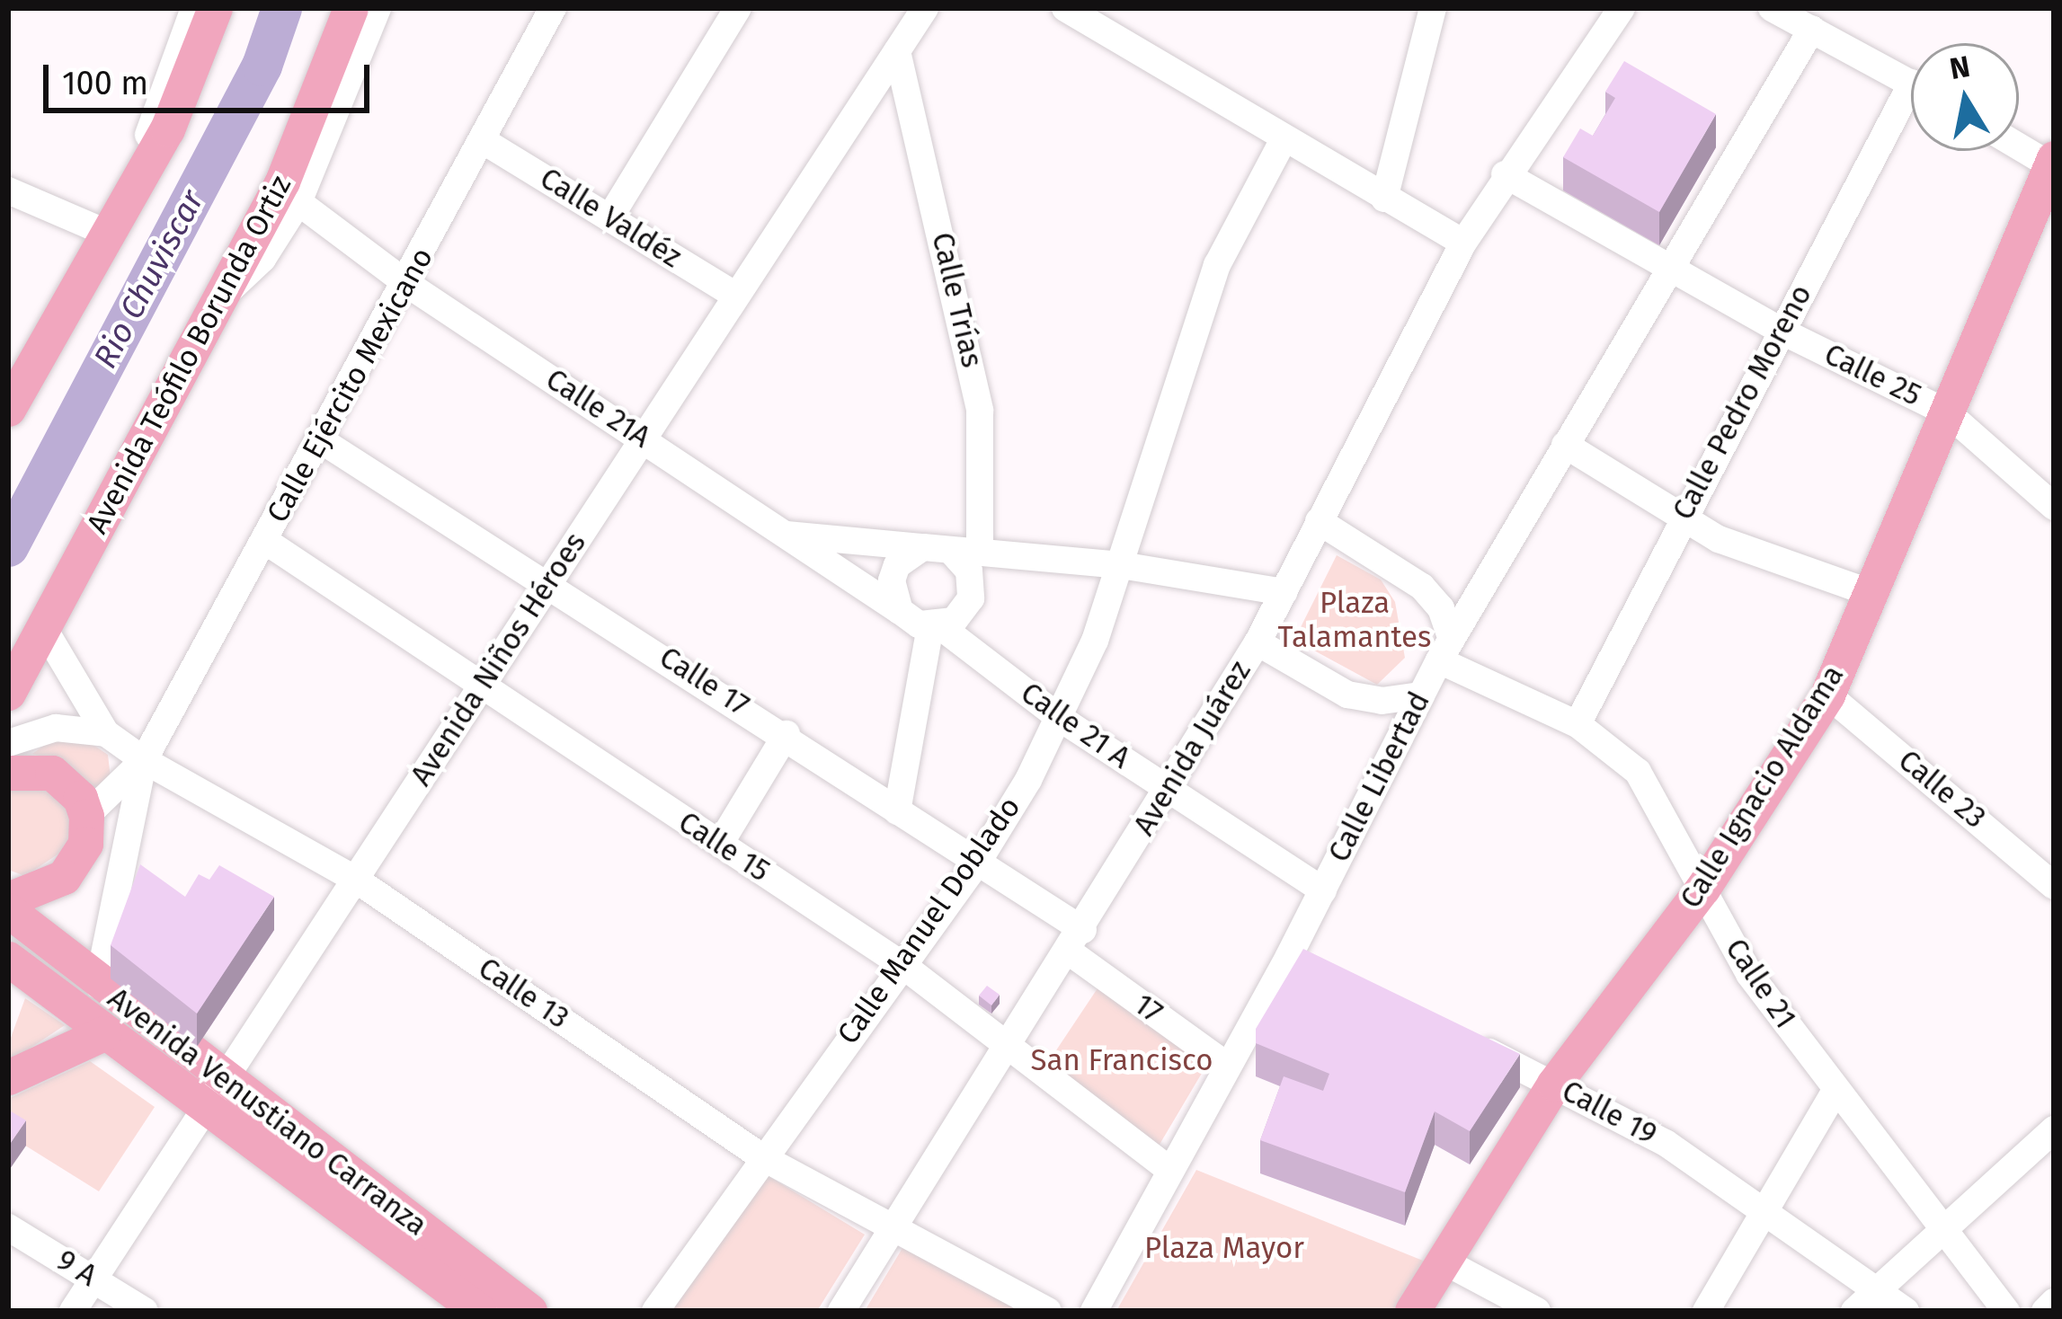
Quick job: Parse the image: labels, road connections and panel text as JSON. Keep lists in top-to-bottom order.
{
  "streets": {
    "main road": ["Avenida Teófilo Borunda Ortiz", "Calle Ignacio Aldama", "Avenida Venustiano Carranza"],
    "street": [
      "Calle Valdéz",
      "Calle Trías",
      "Calle 25",
      "Calle Ejército Mexicano",
      "Calle Pedro Moreno",
      "Calle 21A",
      "Avenida Niños Héroes",
      "Calle 17",
      "Calle 21 A",
      "Avenida Juárez",
      "Calle Libertad",
      "Calle 23",
      "Calle 15",
      "Calle Manuel Doblado",
      "Calle 21",
      "Calle 13",
      "17",
      "Calle 19",
      "9 A"
    ]
  },
  "crossings": [
    ["Calle Valdéz", "Calle Ejército Mexicano"],
    ["Calle Valdéz", "Avenida Niños Héroes"],
    ["Calle Trías", "Avenida Niños Héroes"],
    ["Avenida Teófilo Borunda Ortiz", "Calle 13"],
    ["Calle 25", "Calle Pedro Moreno"],
    ["Calle 25", "Avenida Juárez"],
    ["Calle 25", "Calle Libertad"],
    ["Calle 25", "Calle Ignacio Aldama"],
    ["Calle Ejército Mexicano", "Calle 21A"],
    ["Calle Ejército Mexicano", "Calle 17"],
    ["Calle Ejército Mexicano", "Calle 15"],
    ["Calle Ejército Mexicano", "Calle 13"],
    ["Calle Pedro Moreno", "Calle 21"],
    ["Calle 21A", "Avenida Niños Héroes"],
    ["Calle 21A", "Calle 21 A"],
    ["Avenida Niños Héroes", "Calle 17"],
    ["Avenida Niños Héroes", "Calle 15"],
    ["Avenida Niños Héroes", "Calle 13"],
    ["Avenida Niños Héroes", "Avenida Venustiano Carranza"],
    ["Avenida Niños Héroes", "9 A"],
    ["Calle 17", "Avenida Juárez"],
    ["Calle 17", "Calle Manuel Doblado"],
    ["Calle 17", "17"],
    ["Calle 21 A", "Avenida Juárez"],
    ["Calle 21 A", "Calle Libertad"],
    ["Calle 21 A", "Calle Manuel Doblado"],
    ["Avenida Juárez", "Calle 15"],
    ["Avenida Juárez", "Calle 13"],
    ["Avenida Juárez", "17"],
    ["Calle Libertad", "Calle 15"],
    ["Calle Libertad", "Calle 21"],
    ["Calle Libertad", "17"],
    ["Calle Ignacio Aldama", "Calle 23"],
    ["Calle Ignacio Aldama", "Calle 21"],
    ["Calle Ignacio Aldama", "Calle 19"],
    ["Calle 15", "Calle Manuel Doblado"],
    ["Calle Manuel Doblado", "Calle 13"]
  ],
  "water": ["Rio Chuviscar"],
  "parks": ["Plaza Talamantes", "San Francisco", "Plaza Mayor"],
  "scale_bar": "100 m",
  "north": "top"
}
